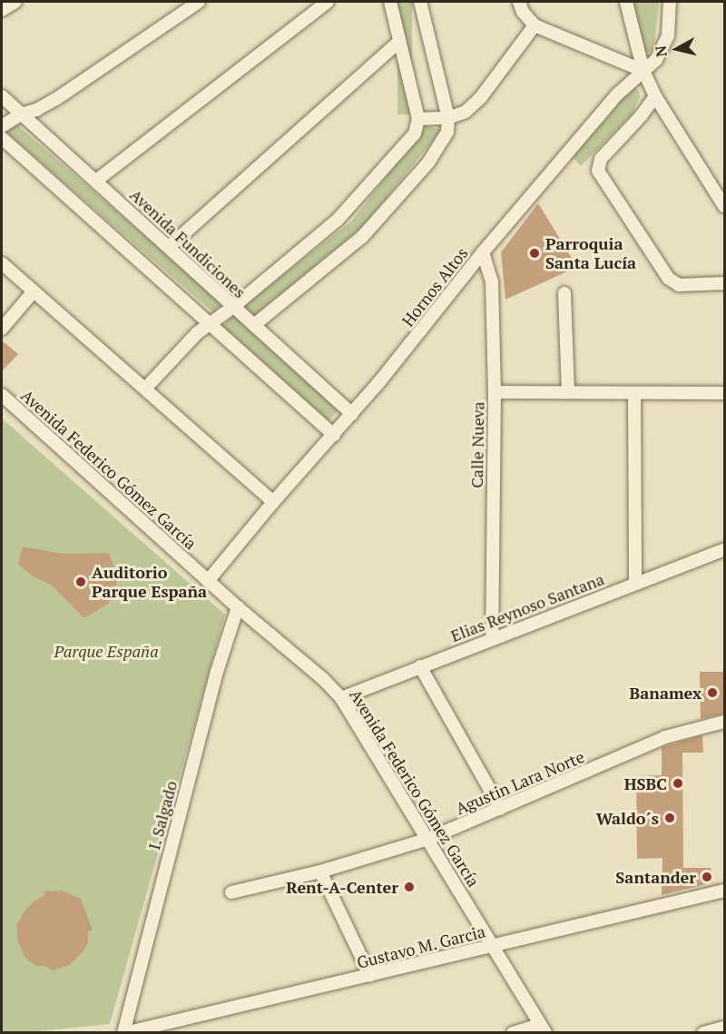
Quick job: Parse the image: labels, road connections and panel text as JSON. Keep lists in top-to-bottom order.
{
  "streets": {
    "street": [
      "Avenida Fundiciones",
      "Hornos Altos",
      "Calle Nueva",
      "Avenida Federico Gómez García",
      "Elias Reynoso Santana",
      "Agustin Lara Norte",
      "I. Salgado",
      "Gustavo M. Garcia"
    ]
  },
  "crossings": [
    ["Avenida Fundiciones", "Hornos Altos"],
    ["Hornos Altos", "Calle Nueva"],
    ["Hornos Altos", "Avenida Federico Gómez García"],
    ["Calle Nueva", "Elias Reynoso Santana"],
    ["Avenida Federico Gómez García", "Elias Reynoso Santana"],
    ["Avenida Federico Gómez García", "Agustin Lara Norte"],
    ["Avenida Federico Gómez García", "I. Salgado"],
    ["Avenida Federico Gómez García", "Gustavo M. Garcia"],
    ["I. Salgado", "Gustavo M. Garcia"]
  ],
  "parks": ["Parque España"],
  "places": [
    "Parroquia Santa Lucía",
    "Auditorio Parque España",
    "Banamex",
    "HSBC",
    "Waldo´s",
    "Santander",
    "Rent-A-Center"
  ],
  "north": "left"
}
